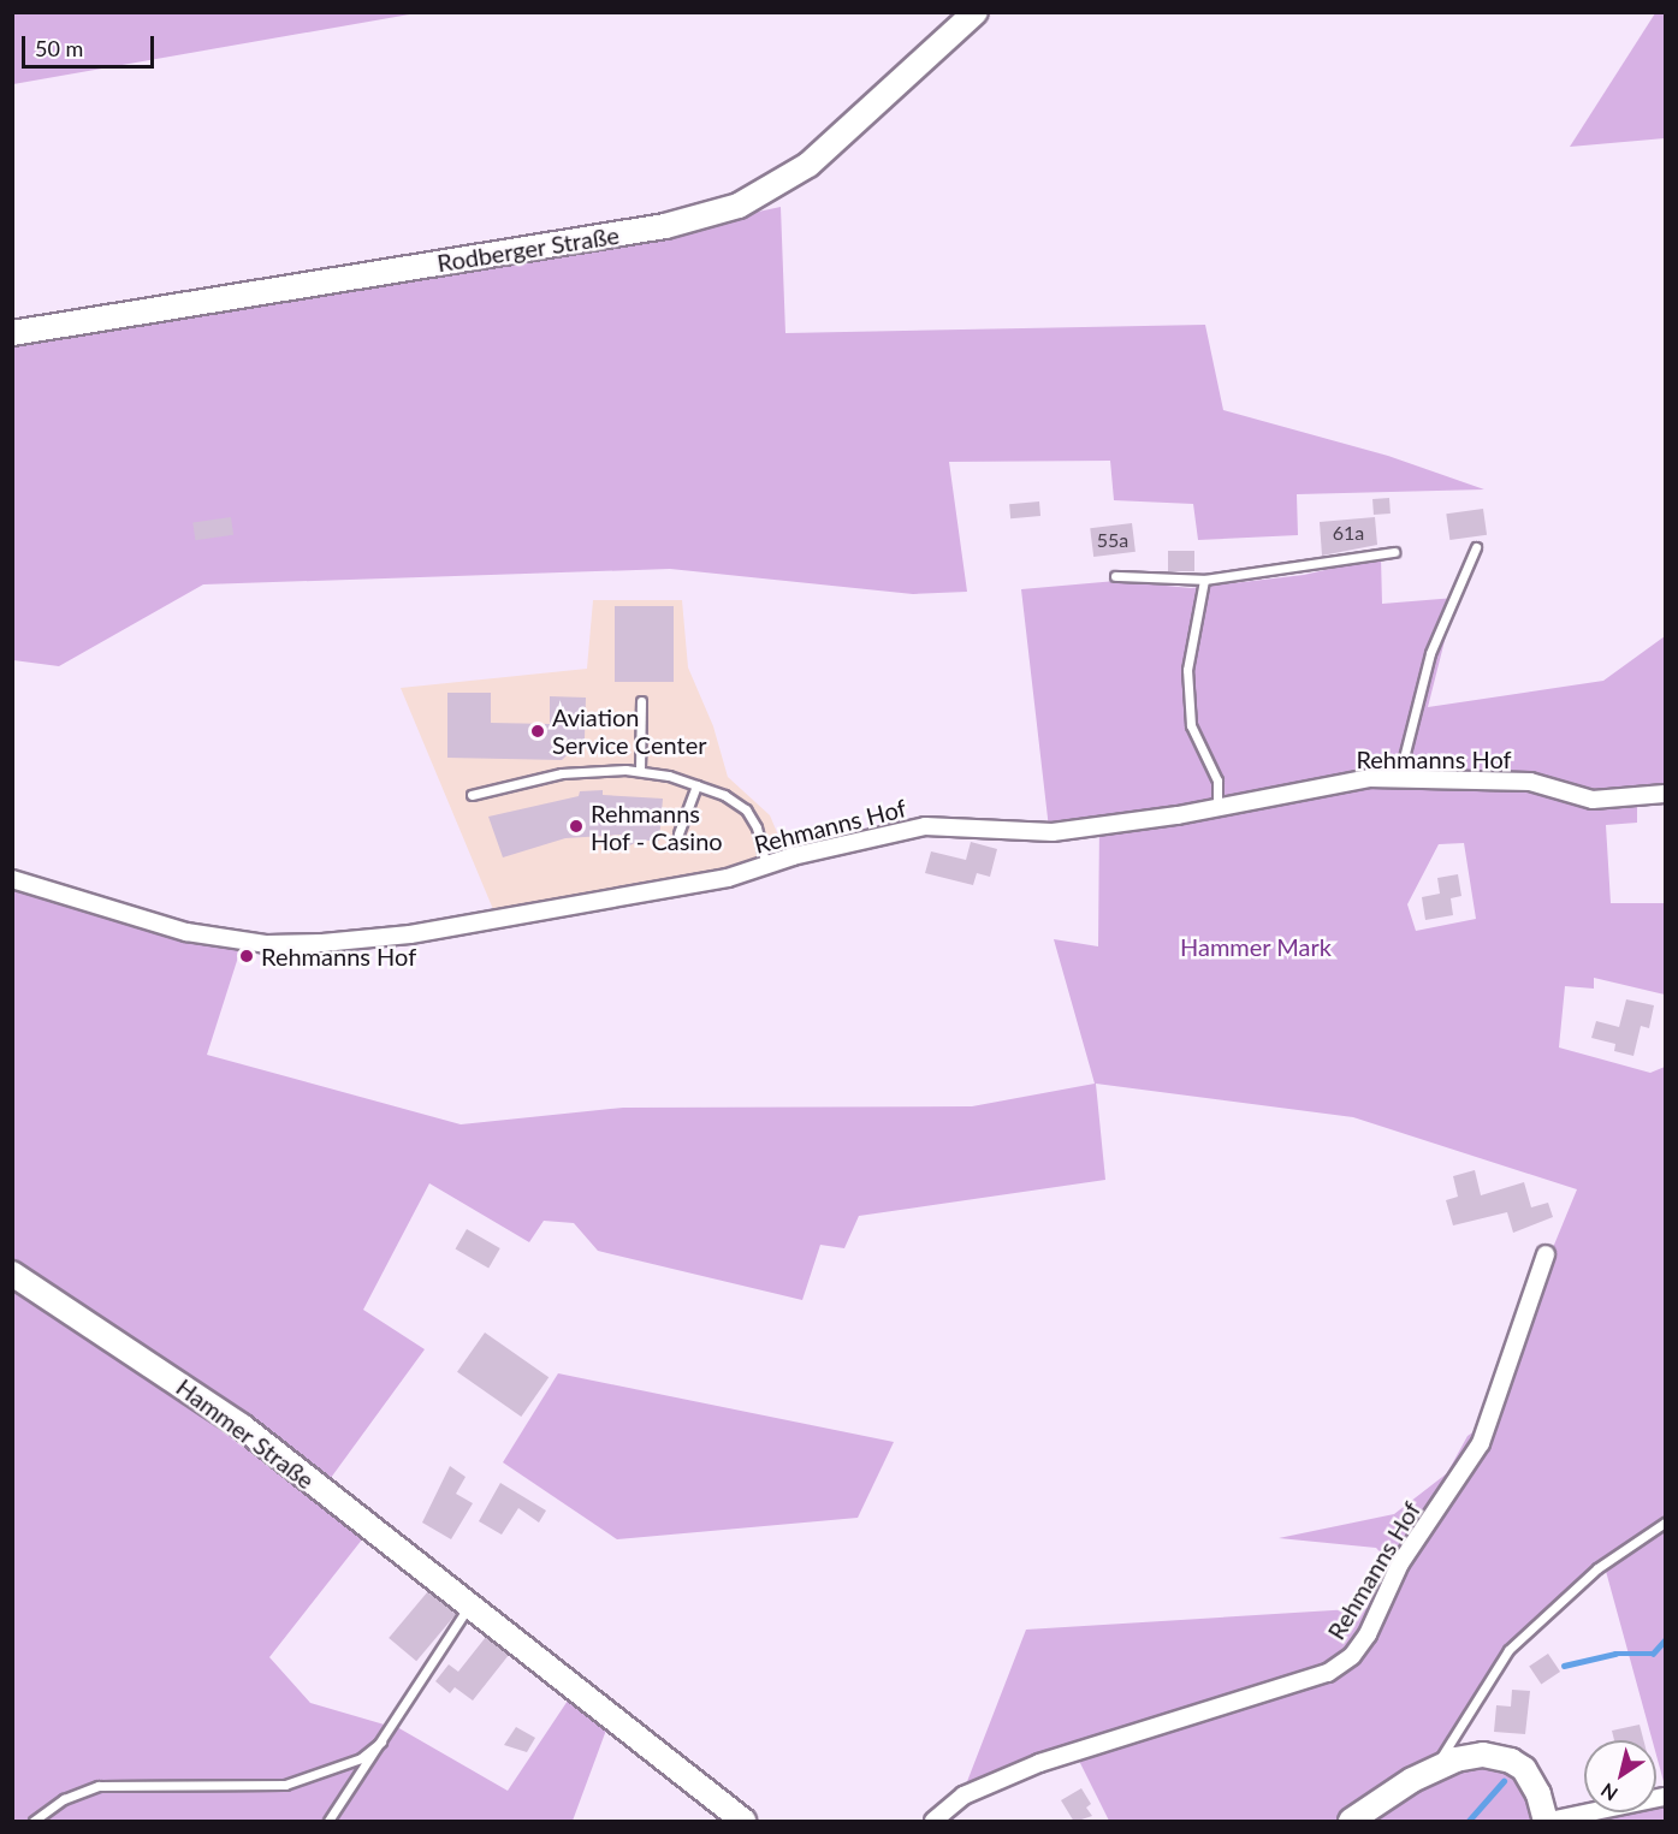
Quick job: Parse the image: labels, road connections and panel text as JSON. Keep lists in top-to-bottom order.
{
  "streets": {
    "main road": ["Rodberger Straße", "Hammer Straße"],
    "street": ["Rehmanns Hof"]
  },
  "parks": ["Hammer Mark"],
  "places": ["Aviation Service Center", "Rehmanns Hof - Casino", "Rehmanns Hof"],
  "house_numbers": ["61a", "55a"],
  "scale_bar": "50 m",
  "north": "bottom left"
}
